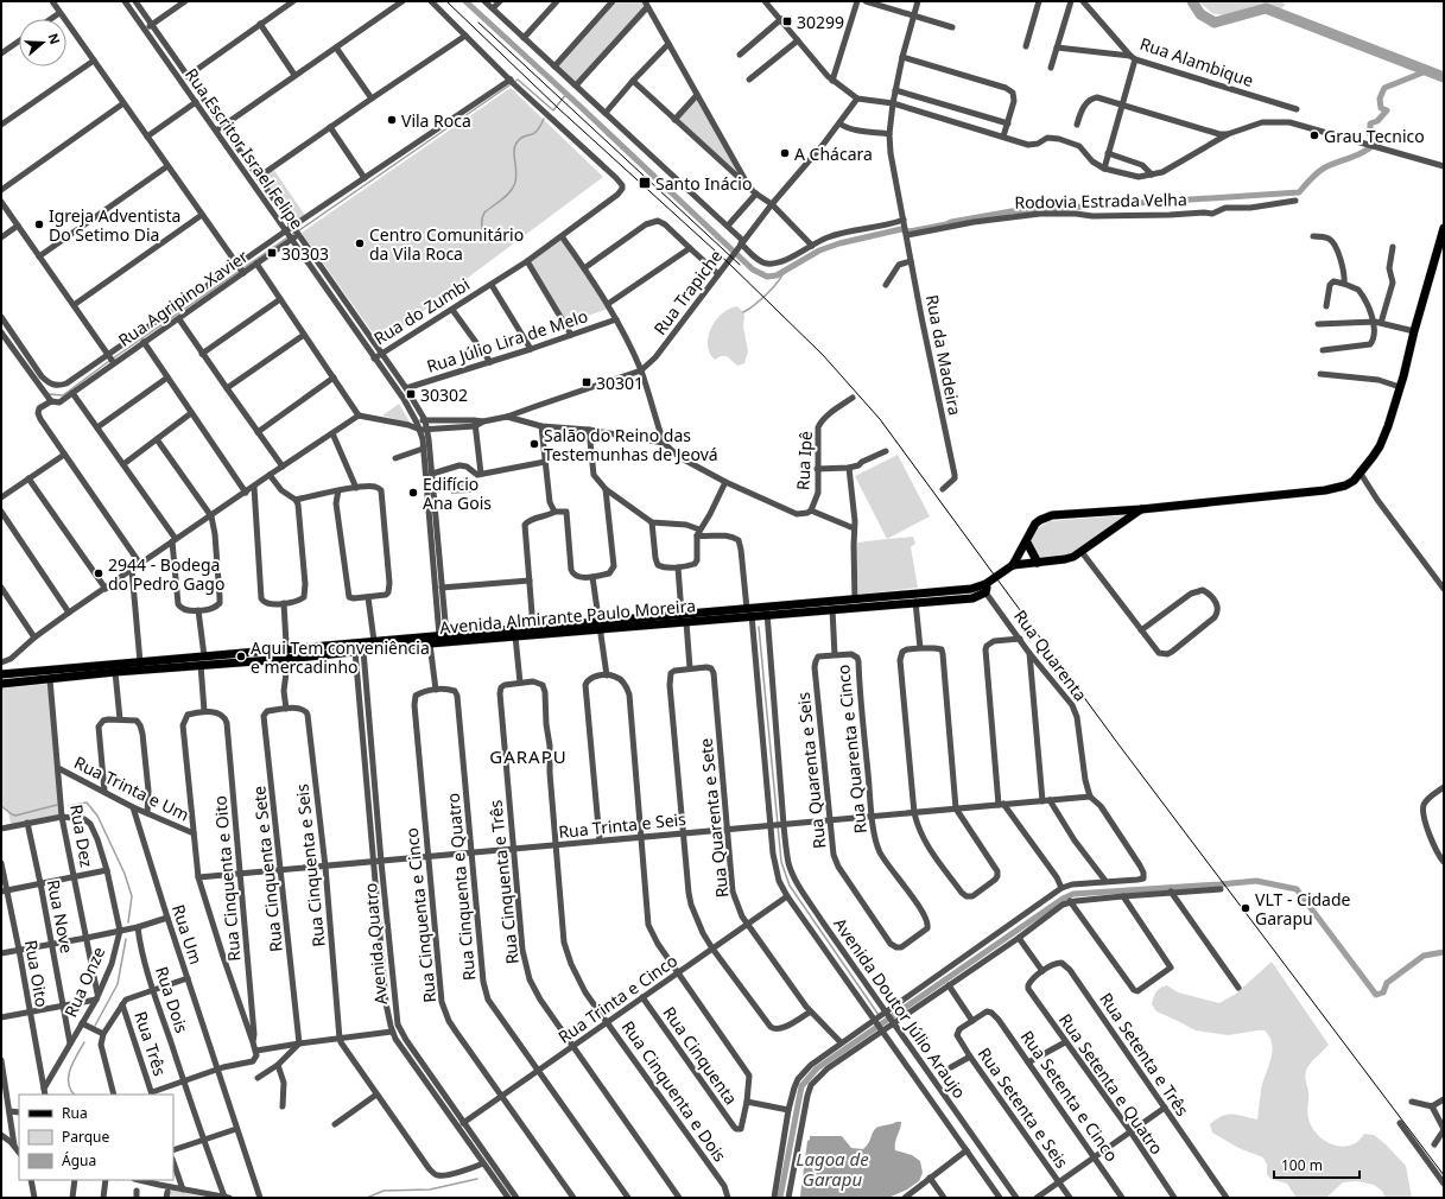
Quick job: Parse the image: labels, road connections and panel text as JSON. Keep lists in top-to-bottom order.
{
  "streets": {
    "main road": ["Avenida Almirante Paulo Moreira"],
    "street": [
      "Rua Alambique",
      "Rua Escritor Israel Felipe",
      "Rodovia Estrada Velha",
      "Rua Trapiche",
      "Rua Agripino Xavier",
      "Rua do Zumbi",
      "Rua Júlio Lira de Melo",
      "Rua da Madeira",
      "Rua Ipê",
      "Rua Quarenta",
      "Rua Quarenta e Cinco",
      "Rua Quarenta e Seis",
      "Rua Trinta e Um",
      "Rua Quarenta e Sete",
      "Rua Trinta e Seis",
      "Rua Dez",
      "Rua Cinquenta e Seis",
      "Rua Cinquenta e Sete",
      "Rua Cinquenta e Oito",
      "Rua Cinquenta e Três",
      "Rua Cinquenta e Quatro",
      "Rua Cinquenta e Cinco",
      "Rua Nove",
      "Rua Um",
      "Avenida Quatro",
      "Rua Oito",
      "Rua Onze",
      "Rua Trinta e Cinco",
      "Rua Dois",
      "Avenida Doutor Júlio Araujo",
      "Rua Três",
      "Rua Setenta e Três",
      "Rua Cinquenta",
      "Rua Setenta e Quatro",
      "Rua Cinquenta e Dois",
      "Rua Setenta e Cinco",
      "Rua Setenta e Seis"
    ]
  },
  "crossings": [
    ["Rua Escritor Israel Felipe", "Rua Trapiche"],
    ["Rua Escritor Israel Felipe", "Rua Agripino Xavier"],
    ["Rua Escritor Israel Felipe", "Rua do Zumbi"],
    ["Rua Escritor Israel Felipe", "Rua Júlio Lira de Melo"],
    ["Rodovia Estrada Velha", "Rua da Madeira"],
    ["Avenida Almirante Paulo Moreira", "Rua Quarenta"],
    ["Avenida Almirante Paulo Moreira", "Rua Quarenta e Cinco"],
    ["Avenida Almirante Paulo Moreira", "Rua Dez"],
    ["Avenida Almirante Paulo Moreira", "Avenida Quatro"],
    ["Rua Quarenta", "Rua Trinta e Seis"],
    ["Rua Quarenta e Cinco", "Rua Quarenta e Seis"],
    ["Rua Quarenta e Cinco", "Rua Trinta e Seis"],
    ["Rua Quarenta e Seis", "Rua Trinta e Seis"],
    ["Rua Trinta e Um", "Rua Dez"],
    ["Rua Trinta e Um", "Rua Um"],
    ["Rua Quarenta e Sete", "Rua Trinta e Seis"],
    ["Rua Quarenta e Sete", "Rua Trinta e Cinco"],
    ["Rua Trinta e Seis", "Rua Cinquenta e Seis"],
    ["Rua Trinta e Seis", "Rua Cinquenta e Sete"],
    ["Rua Trinta e Seis", "Rua Cinquenta e Oito"],
    ["Rua Trinta e Seis", "Rua Cinquenta e Três"],
    ["Rua Trinta e Seis", "Rua Cinquenta e Quatro"],
    ["Rua Trinta e Seis", "Rua Cinquenta e Cinco"],
    ["Rua Trinta e Seis", "Avenida Quatro"],
    ["Rua Trinta e Seis", "Avenida Doutor Júlio Araujo"],
    ["Rua Trinta e Seis", "Rua Cinquenta e Dois"],
    ["Rua Dez", "Rua Onze"],
    ["Rua Cinquenta e Seis", "Rua Cinquenta e Sete"],
    ["Rua Cinquenta e Três", "Rua Trinta e Cinco"],
    ["Rua Cinquenta e Três", "Rua Cinquenta e Dois"],
    ["Rua Cinquenta e Quatro", "Rua Cinquenta e Cinco"],
    ["Rua Cinquenta e Quatro", "Rua Trinta e Cinco"],
    ["Rua Cinquenta e Cinco", "Rua Trinta e Cinco"],
    ["Rua Nove", "Rua Onze"],
    ["Avenida Quatro", "Rua Trinta e Cinco"],
    ["Rua Oito", "Rua Onze"],
    ["Rua Trinta e Cinco", "Rua Cinquenta"],
    ["Rua Trinta e Cinco", "Rua Cinquenta e Dois"],
    ["Rua Setenta e Três", "Rua Setenta e Quatro"],
    ["Rua Setenta e Cinco", "Rua Setenta e Seis"]
  ],
  "districts": ["GARAPU"],
  "water": ["Lagoa de Garapu"],
  "places": {
    "transit": [
      "30299",
      "Santo Inácio",
      "30303",
      "30301",
      "30302"
    ],
    "other": [
      "Vila Roca",
      "Grau Tecnico",
      "A Chácara",
      "Igreja Adventista Do Setimo Dia",
      "Centro Comunitário da Vila Roca",
      "Salão do Reino das Testemunhas de Jeová",
      "Edifício Ana Gois",
      "2944 - Bodega do Pedro Gago",
      "Aqui Tem conveniência e mercadinho",
      "VLT - Cidade Garapu"
    ]
  },
  "legend": ["Rua", "Parque", "Água"],
  "scale_bar": "100 m",
  "north": "right"
}
